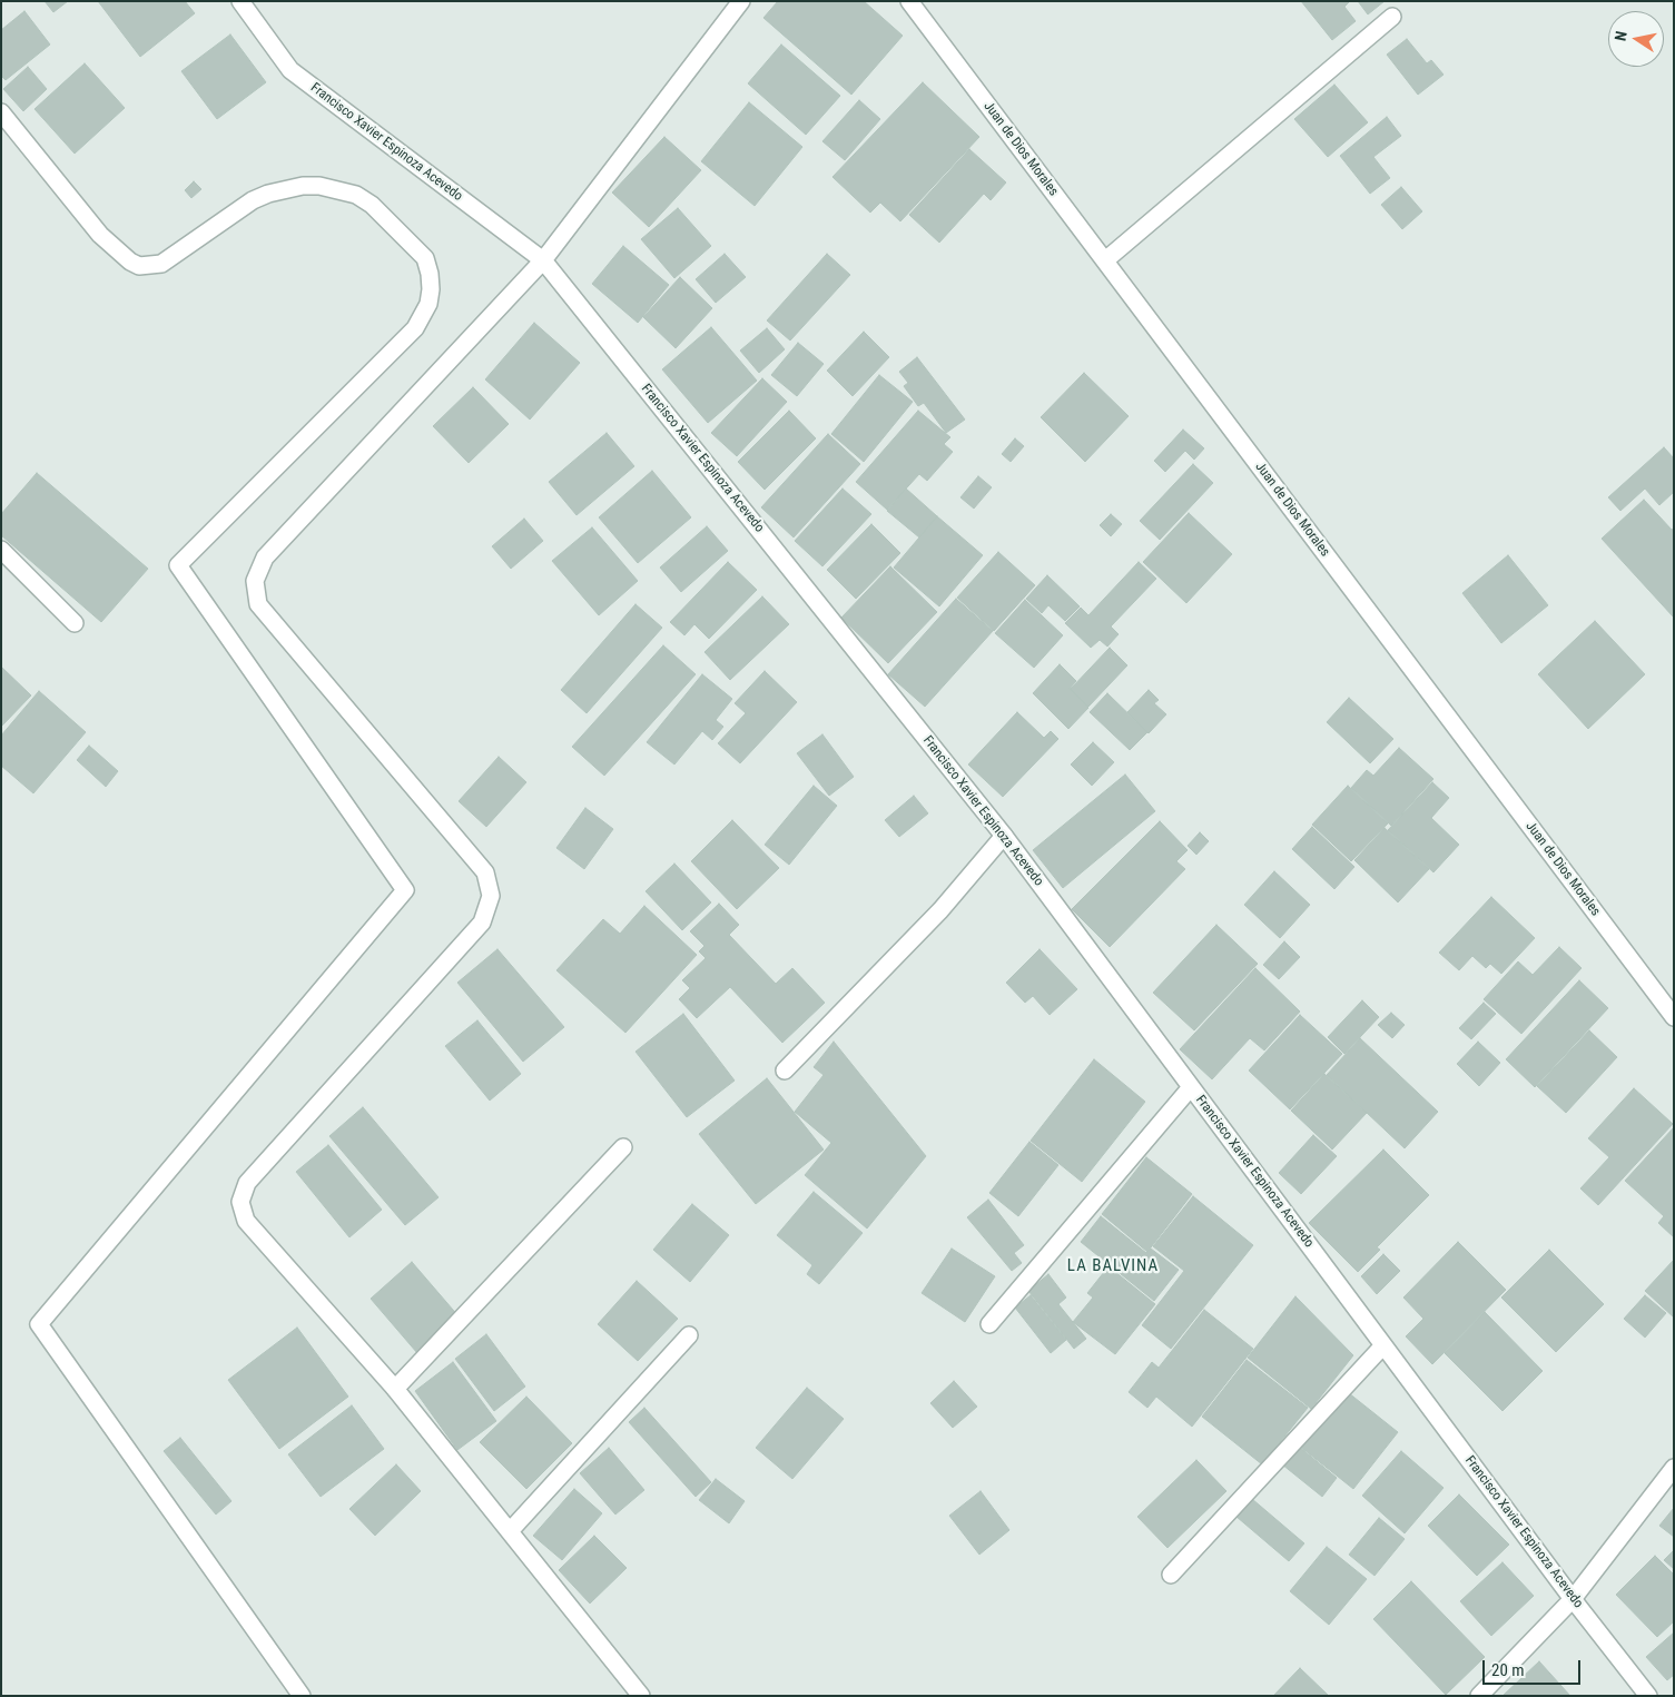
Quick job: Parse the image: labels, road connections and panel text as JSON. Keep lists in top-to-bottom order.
{
  "streets": {
    "street": ["Francisco Xavier Espinoza Acevedo", "Juan de Dios Morales"]
  },
  "districts": ["LA BALVINA"],
  "scale_bar": "20 m",
  "north": "left"
}
